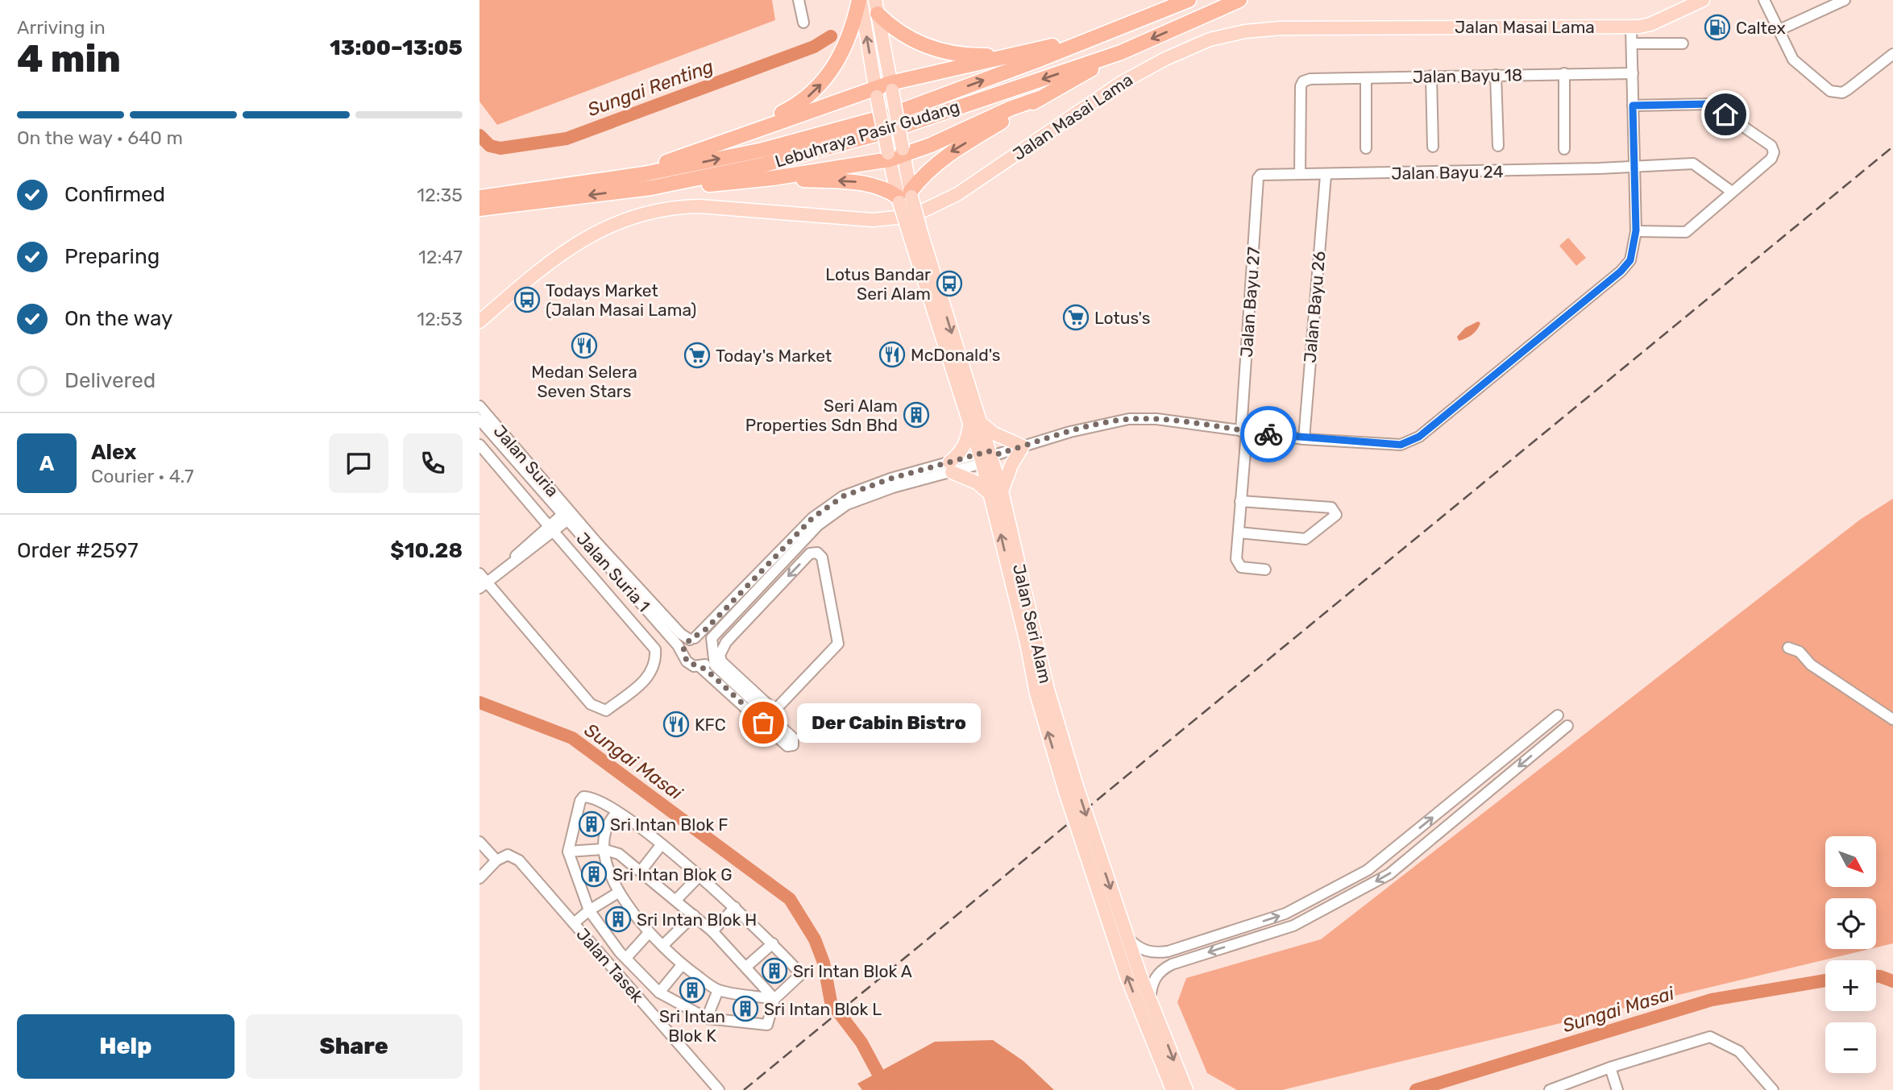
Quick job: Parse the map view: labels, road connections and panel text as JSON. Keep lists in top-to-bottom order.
{
  "streets": {
    "highway": ["Lebuhraya Pasir Gudang"],
    "main road": ["Jalan Masai Lama", "Jalan Seri Alam"],
    "street": [
      "Jalan Bayu 18",
      "Jalan Bayu 24",
      "Jalan Bayu 27",
      "Jalan Bayu 26",
      "Jalan Suria",
      "Jalan Suria 1",
      "Jalan Tasek"
    ]
  },
  "crossings": [
    ["Jalan Bayu 18", "Jalan Bayu 24"],
    ["Jalan Bayu 24", "Jalan Bayu 27"],
    ["Jalan Bayu 24", "Jalan Bayu 26"],
    ["Jalan Suria", "Jalan Suria 1"]
  ],
  "water": ["Sungai Renting", "Sungai Masai"],
  "places": {
    "fuel station": ["Caltex"],
    "bus stop": ["Lotus Bandar Seri Alam", "Todays Market (Jalan Masai Lama)"],
    "supermarket": ["Lotus's", "Today's Market"],
    "restaurant": ["Medan Selera Seven Stars", "McDonald's", "KFC"],
    "building": [
      "Seri Alam Properties Sdn Bhd",
      "Sri Intan Blok F",
      "Sri Intan Blok G",
      "Sri Intan Blok H",
      "Sri Intan Blok A",
      "Sri Intan Blok K",
      "Sri Intan Blok L"
    ],
    "other": ["Der Cabin Bistro"]
  },
  "north": "bottom right",
  "page": {
    "heading": ["4 min", "Arriving in", "13:00–13:05"],
    "panel": [
      "Alex",
      "Courier · 4.7",
      "Order #2597",
      "$10.28"
    ],
    "bar": "On the way · 640 m",
    "list": [
      ["Confirmed", "12:35"],
      ["Preparing", "12:47"],
      ["On the way", "12:53"],
      "Delivered"
    ],
    "round": "A",
    "bubble": "Der Cabin Bistro",
    "map_buttons": ["+", "−"],
    "buttons": ["Help", "Share"]
  }
}
